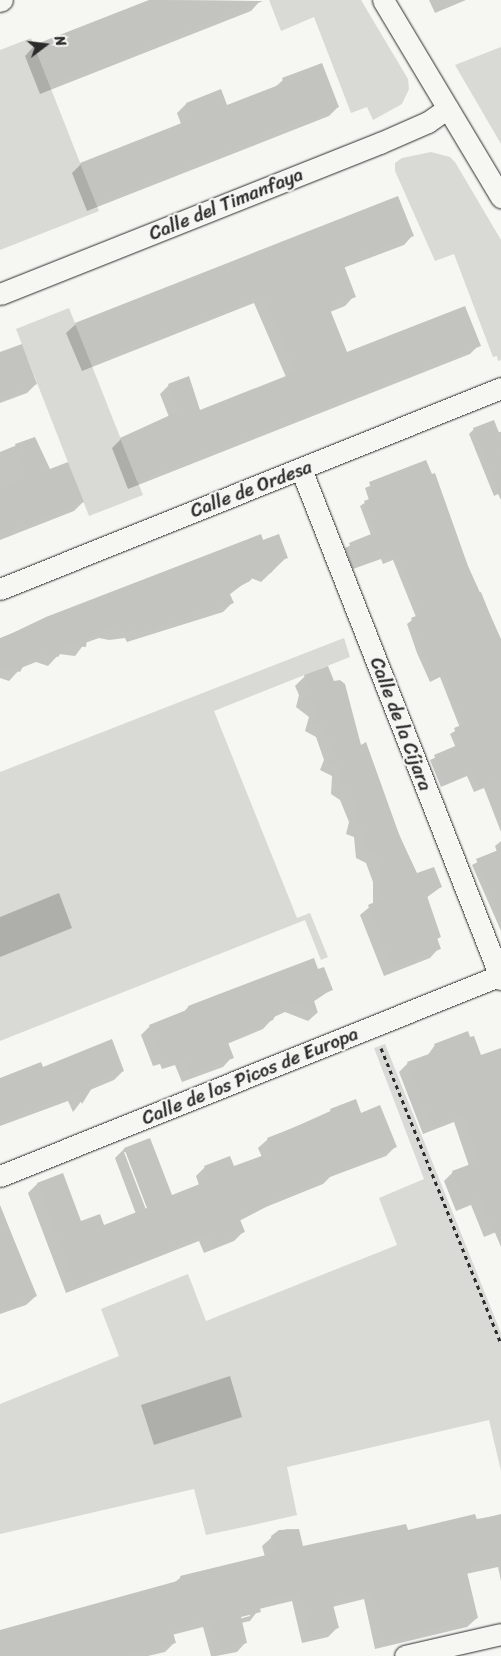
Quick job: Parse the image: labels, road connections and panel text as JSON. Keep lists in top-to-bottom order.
{
  "streets": {
    "street": [
      "Calle del Timanfaya",
      "Calle de Ordesa",
      "Calle de la Cíjara",
      "Calle de los Picos de Europa"
    ]
  },
  "crossings": [
    ["Calle de Ordesa", "Calle de la Cíjara"],
    ["Calle de la Cíjara", "Calle de los Picos de Europa"]
  ],
  "north": "right"
}
